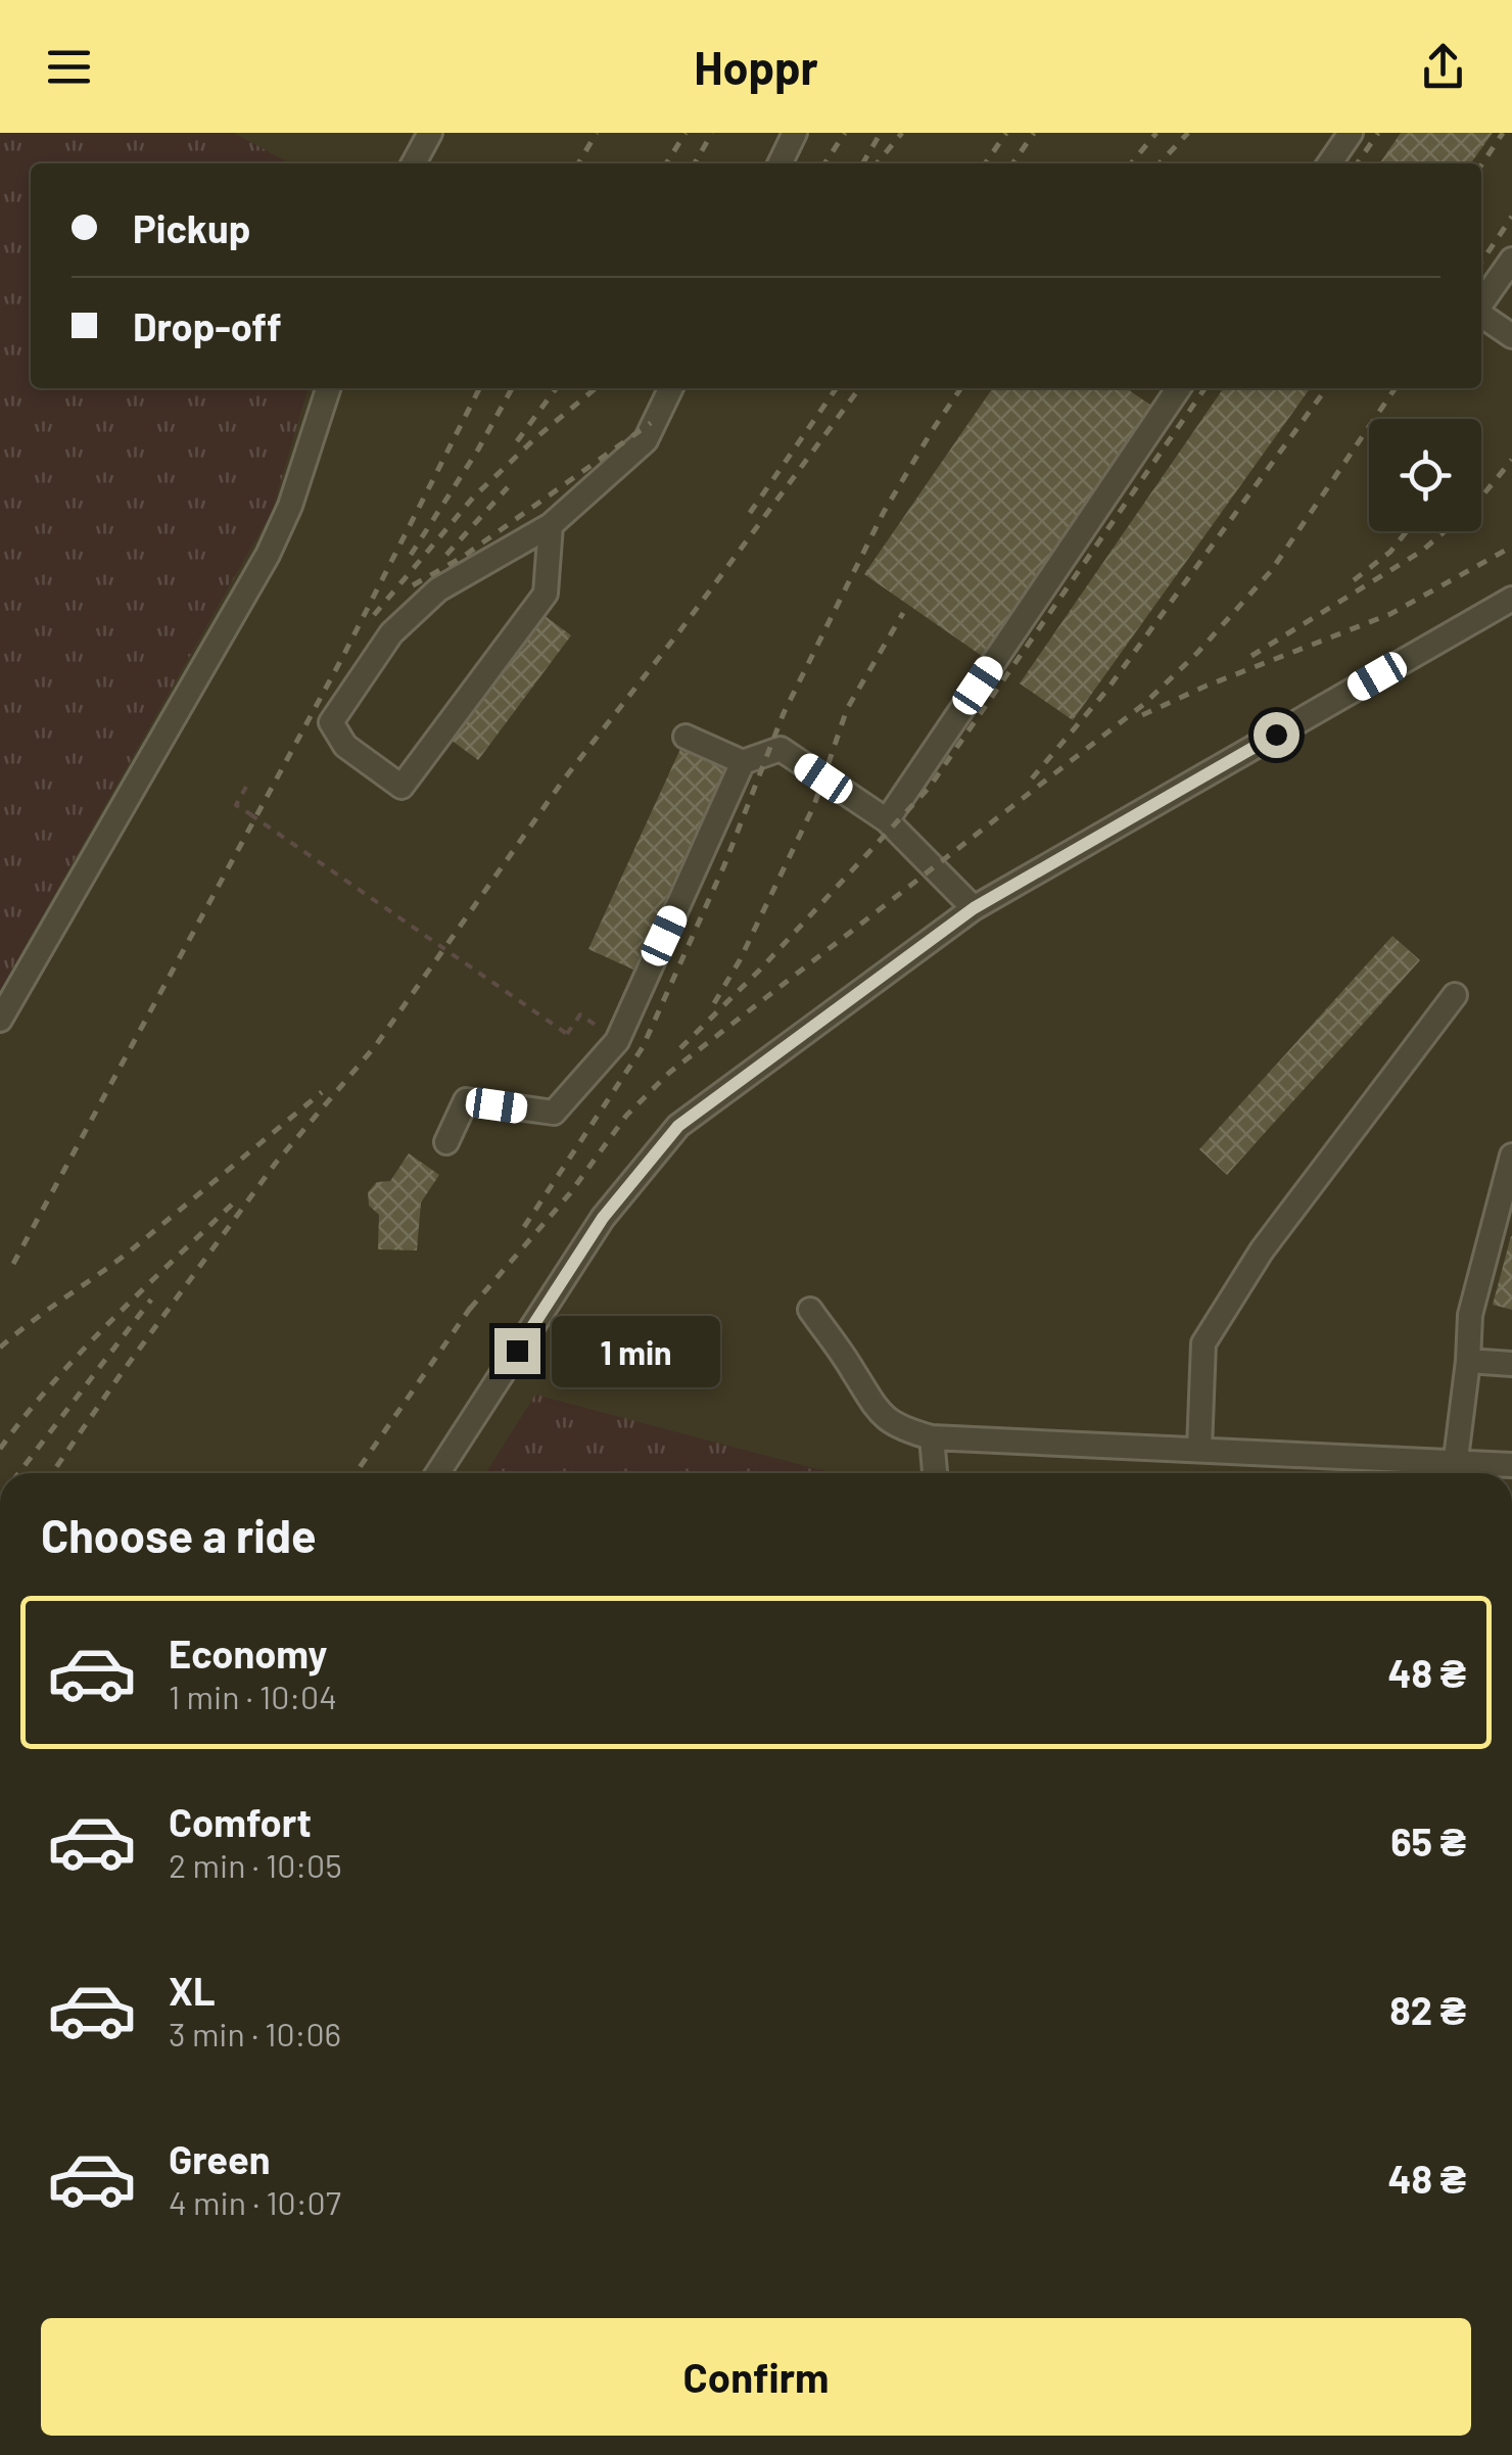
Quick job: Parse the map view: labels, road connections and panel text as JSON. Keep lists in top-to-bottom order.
{
  "page": {
    "header": "Hoppr",
    "banner": ["Pickup", "Drop-off"],
    "bubble": "1 min",
    "heading": "Choose a ride",
    "list": [
      {
        "name": "Economy",
        "note": "1 min · 10:04",
        "value": "48 ₴"
      },
      {
        "name": "Comfort",
        "note": "2 min · 10:05",
        "value": "65 ₴"
      },
      {
        "name": "XL",
        "note": "3 min · 10:06",
        "value": "82 ₴"
      },
      {
        "name": "Green",
        "note": "4 min · 10:07",
        "value": "48 ₴"
      }
    ],
    "buttons": "Confirm"
  }
}
